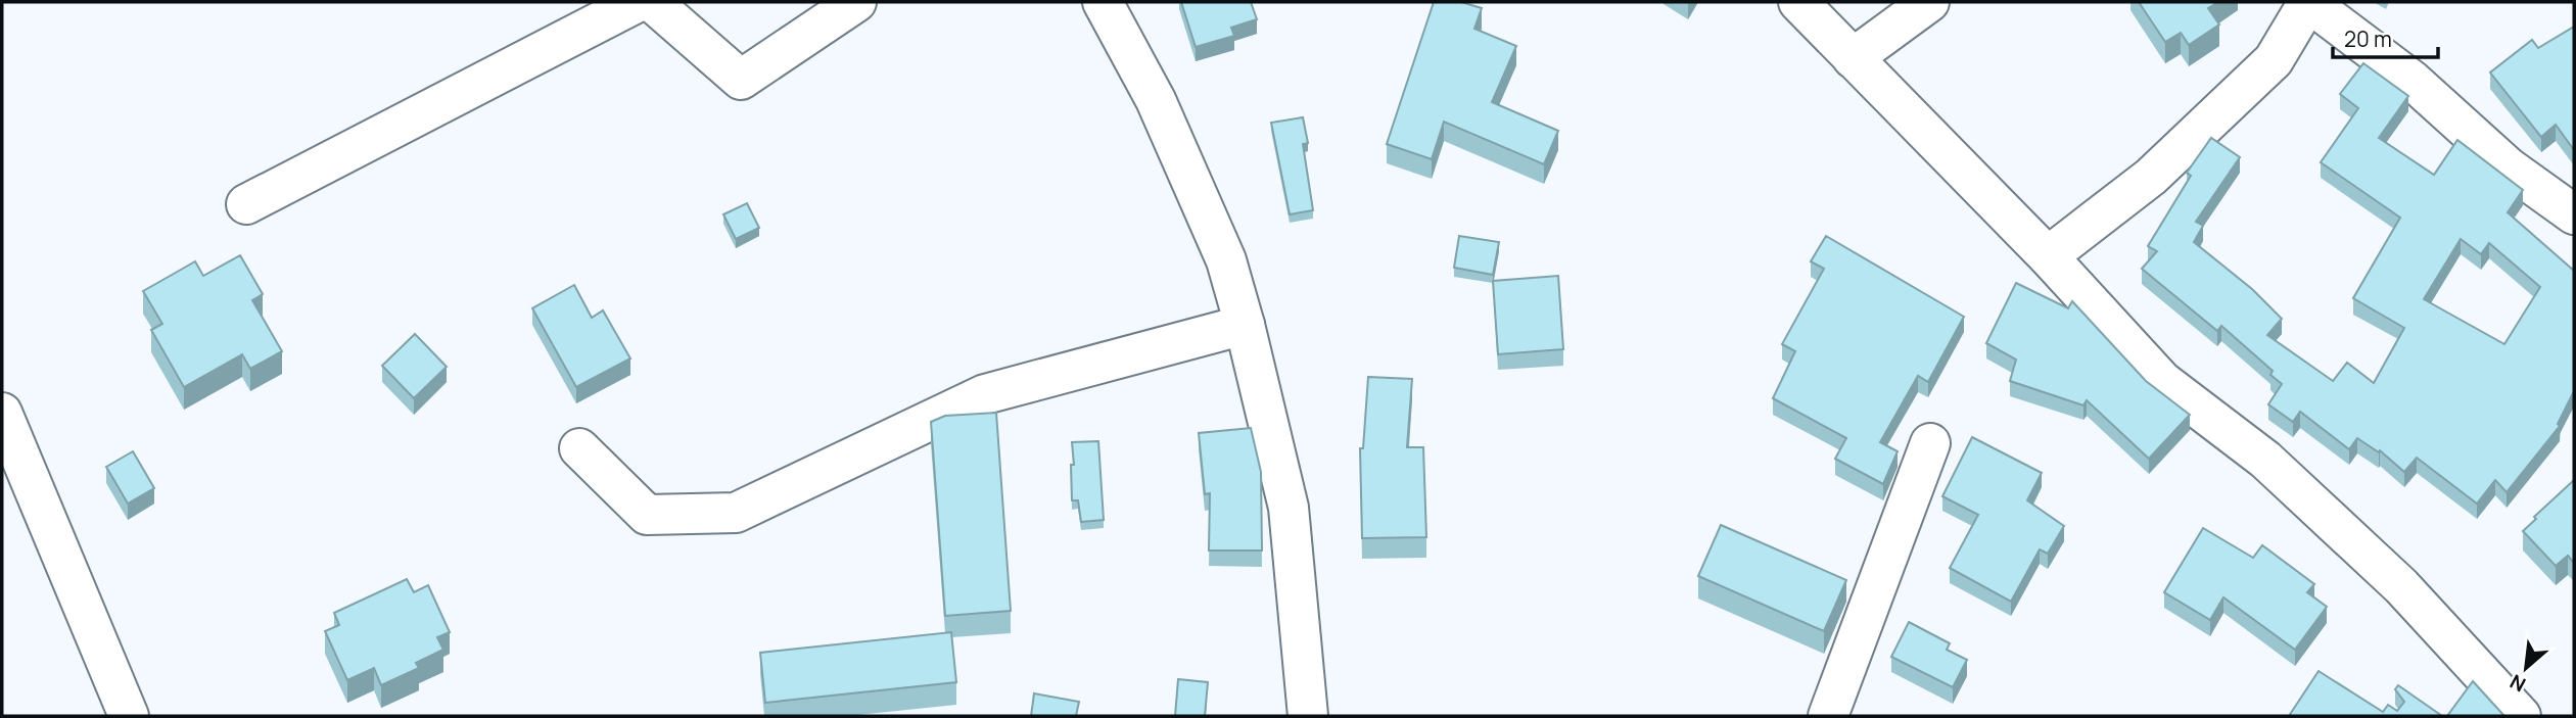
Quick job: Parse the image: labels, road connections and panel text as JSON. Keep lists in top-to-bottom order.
{
  "scale_bar": "20 m",
  "north": "bottom left"
}
